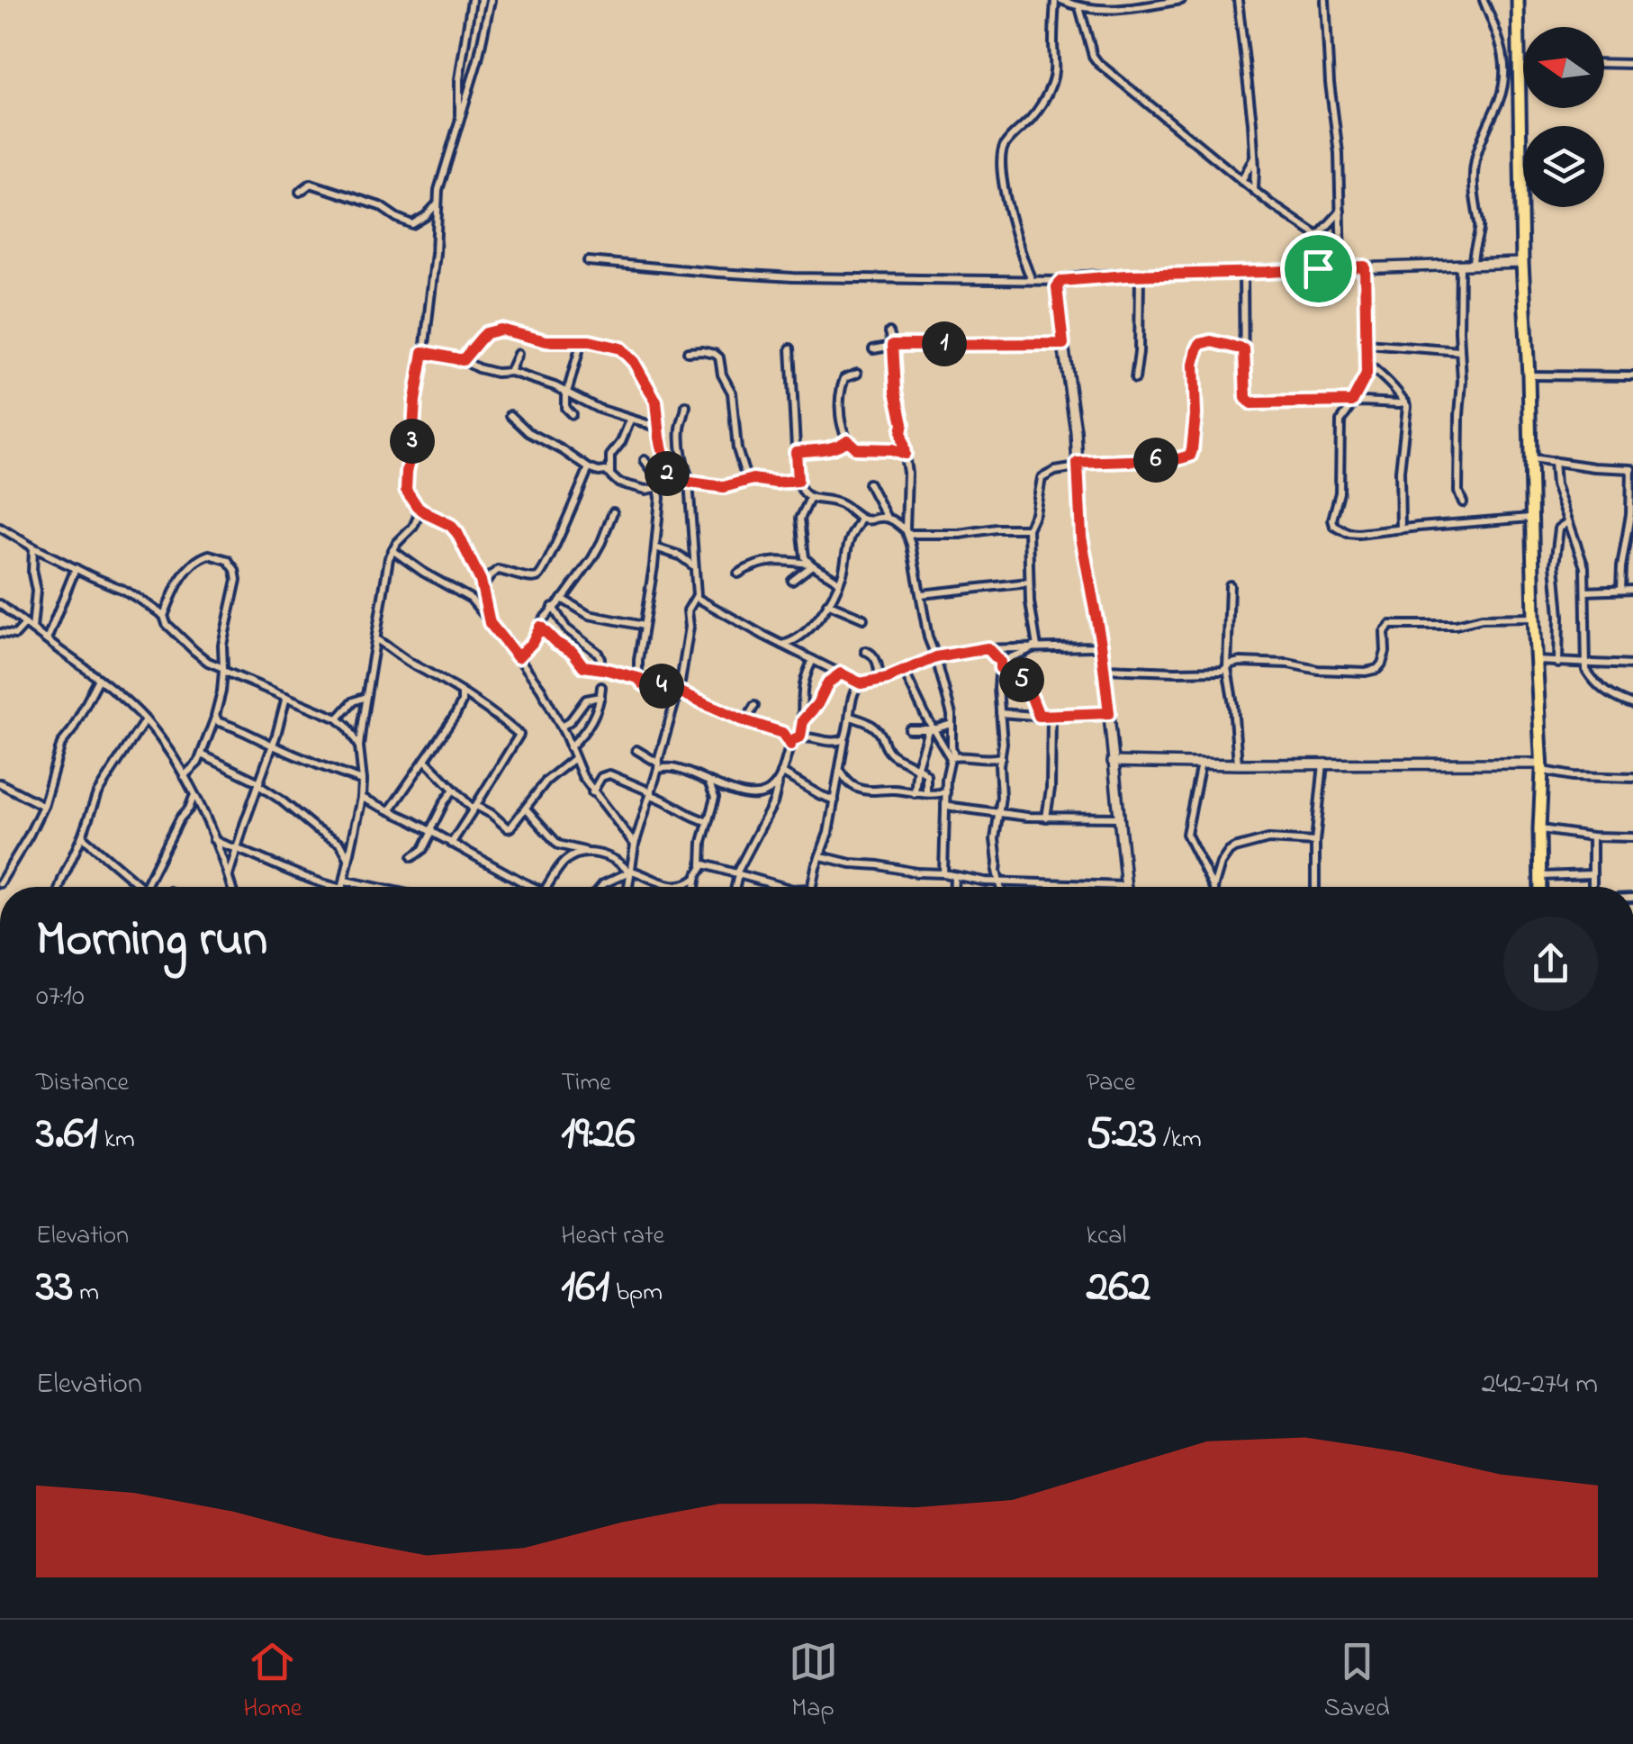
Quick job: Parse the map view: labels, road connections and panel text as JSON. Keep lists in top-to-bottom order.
{
  "north": "left",
  "page": {
    "pins": [
      "1",
      "3",
      "6",
      "2",
      "5",
      "4"
    ],
    "heading": ["Morning run", "07:10"],
    "stats": [
      ["Distance", "3.61 km"],
      ["Time", "19:26"],
      ["Pace", "5:23 /km"],
      ["Elevation", "33 m"],
      ["Heart rate", "161 bpm"],
      ["kcal", "262"]
    ],
    "chart": ["Elevation", "242–274 m"],
    "tabs": ["Home", "Map", "Saved"]
  }
}
